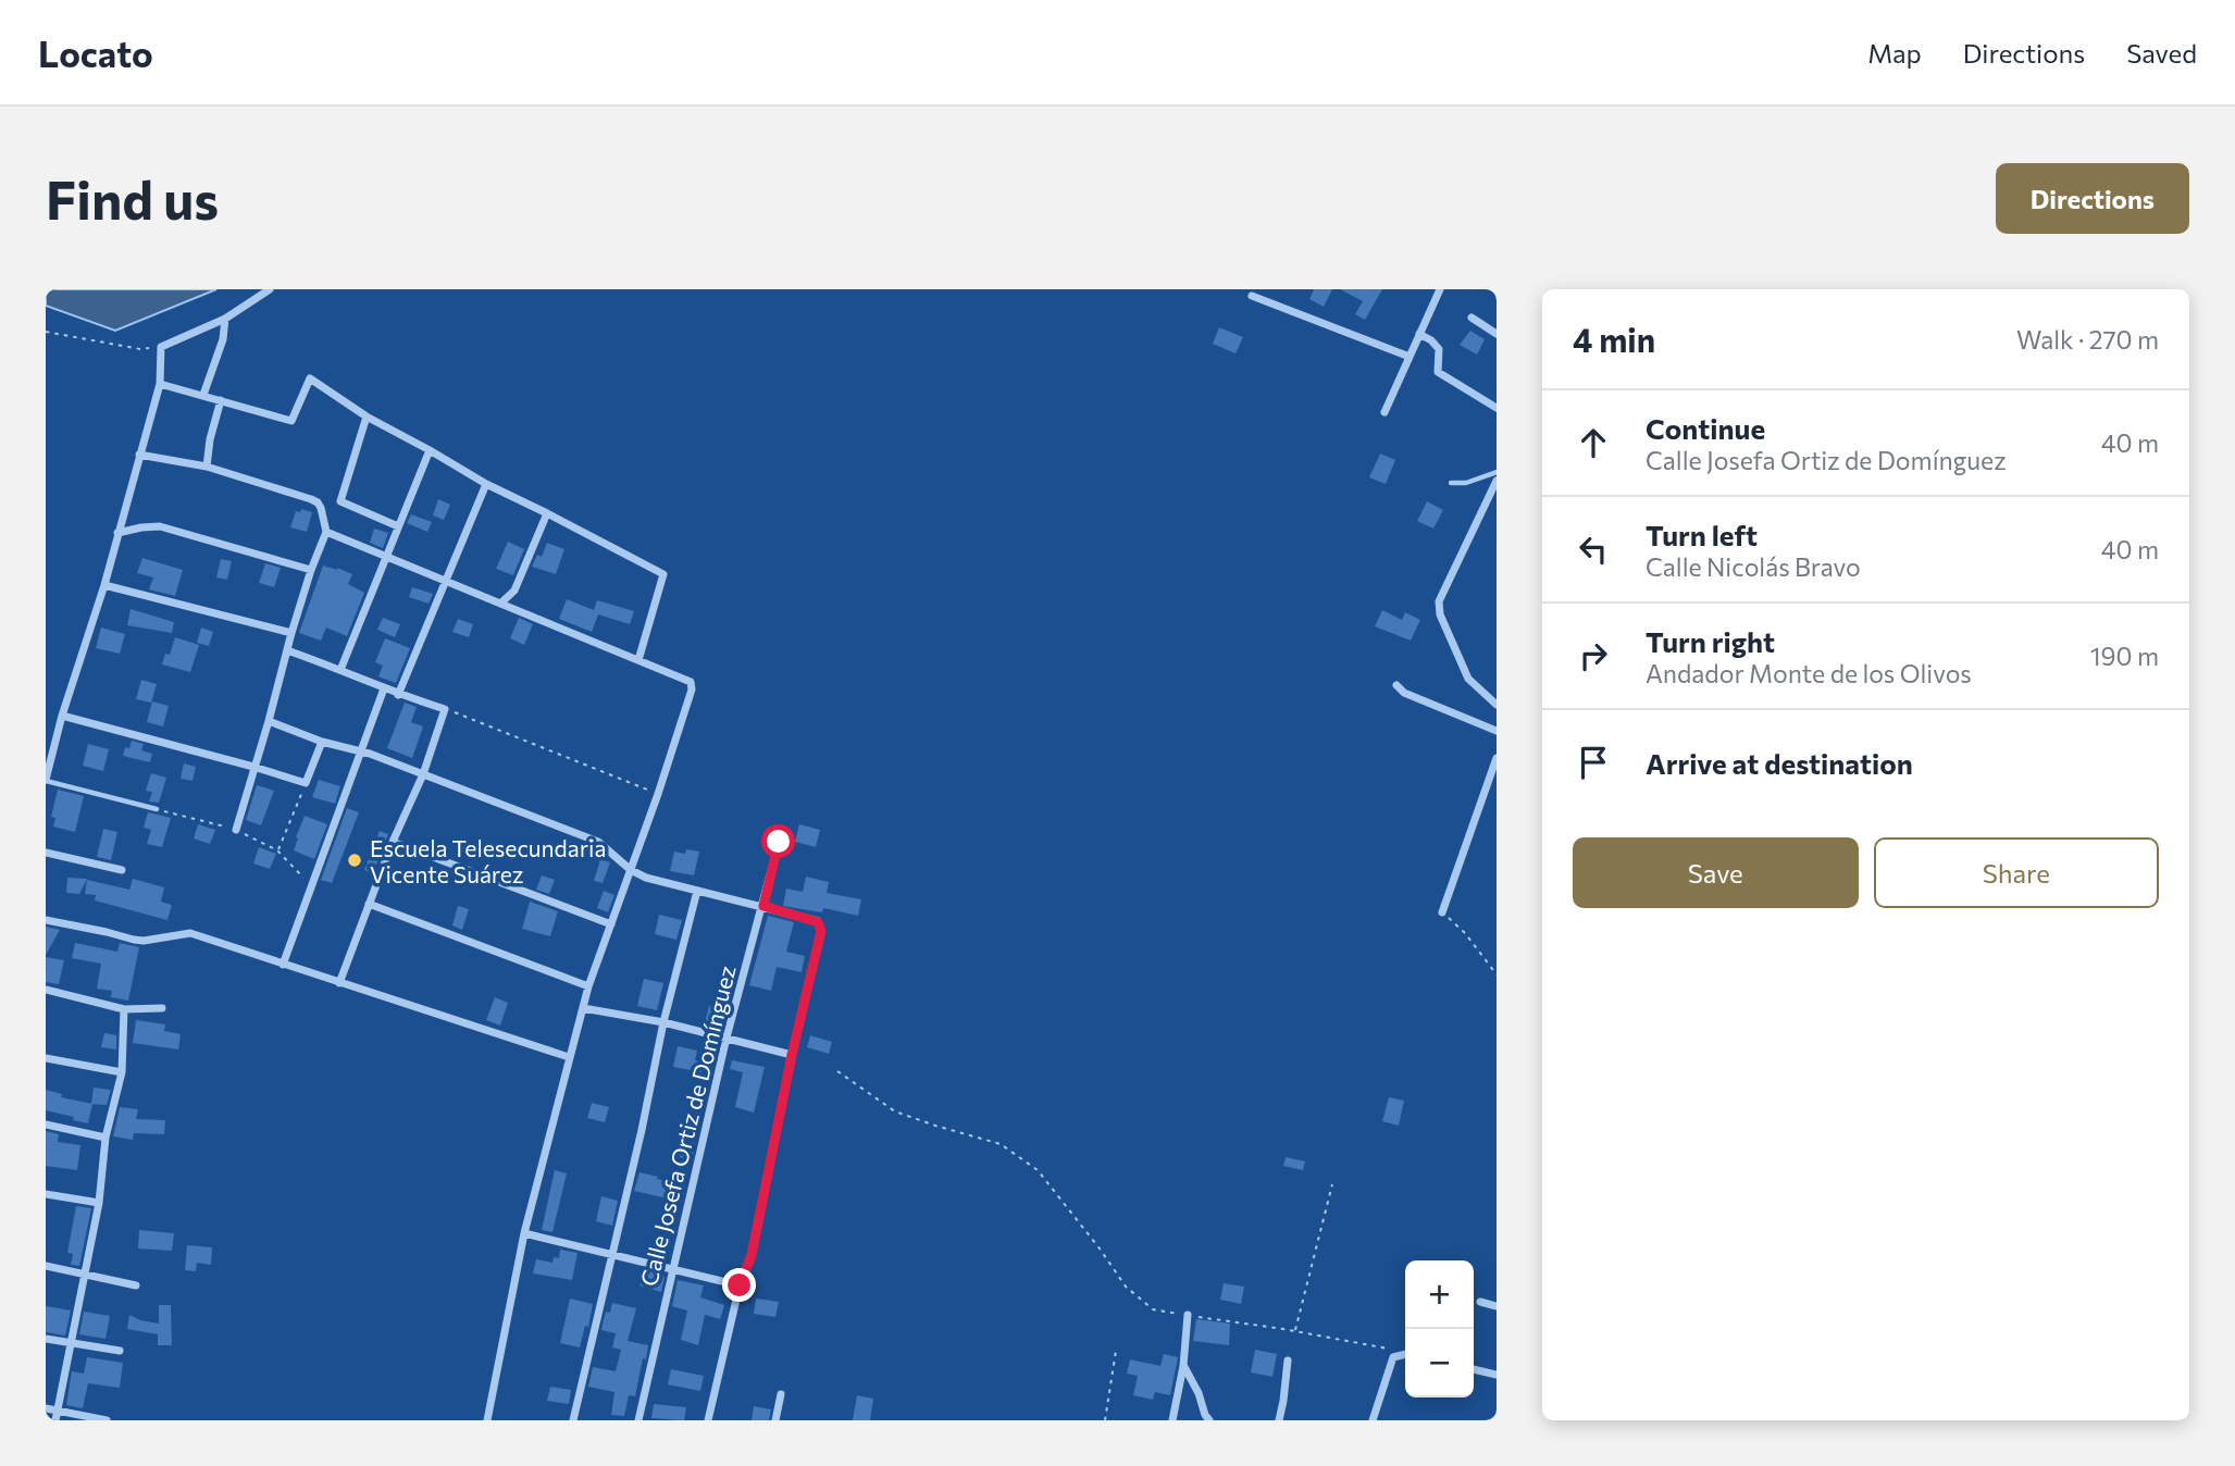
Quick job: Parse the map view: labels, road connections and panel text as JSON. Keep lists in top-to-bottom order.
{
  "streets": {
    "street": ["Calle Josefa Ortiz de Domínguez"]
  },
  "places": ["Escuela Telesecundaria Vicente Suárez"],
  "page": {
    "header": "Locato",
    "nav": ["Map", "Directions", "Saved"],
    "buttons": [
      "Directions",
      ["Save", "Share"]
    ],
    "title": "Find us",
    "heading": ["4 min", "Walk · 270 m"],
    "list": [
      ["Continue", "Calle Josefa Ortiz de Domínguez", "40 m"],
      ["Turn left", "Calle Nicolás Bravo", "40 m"],
      ["Turn right", "Andador Monte de los Olivos", "190 m"],
      "Arrive at destination"
    ],
    "map_buttons": ["+", "−"]
  }
}
